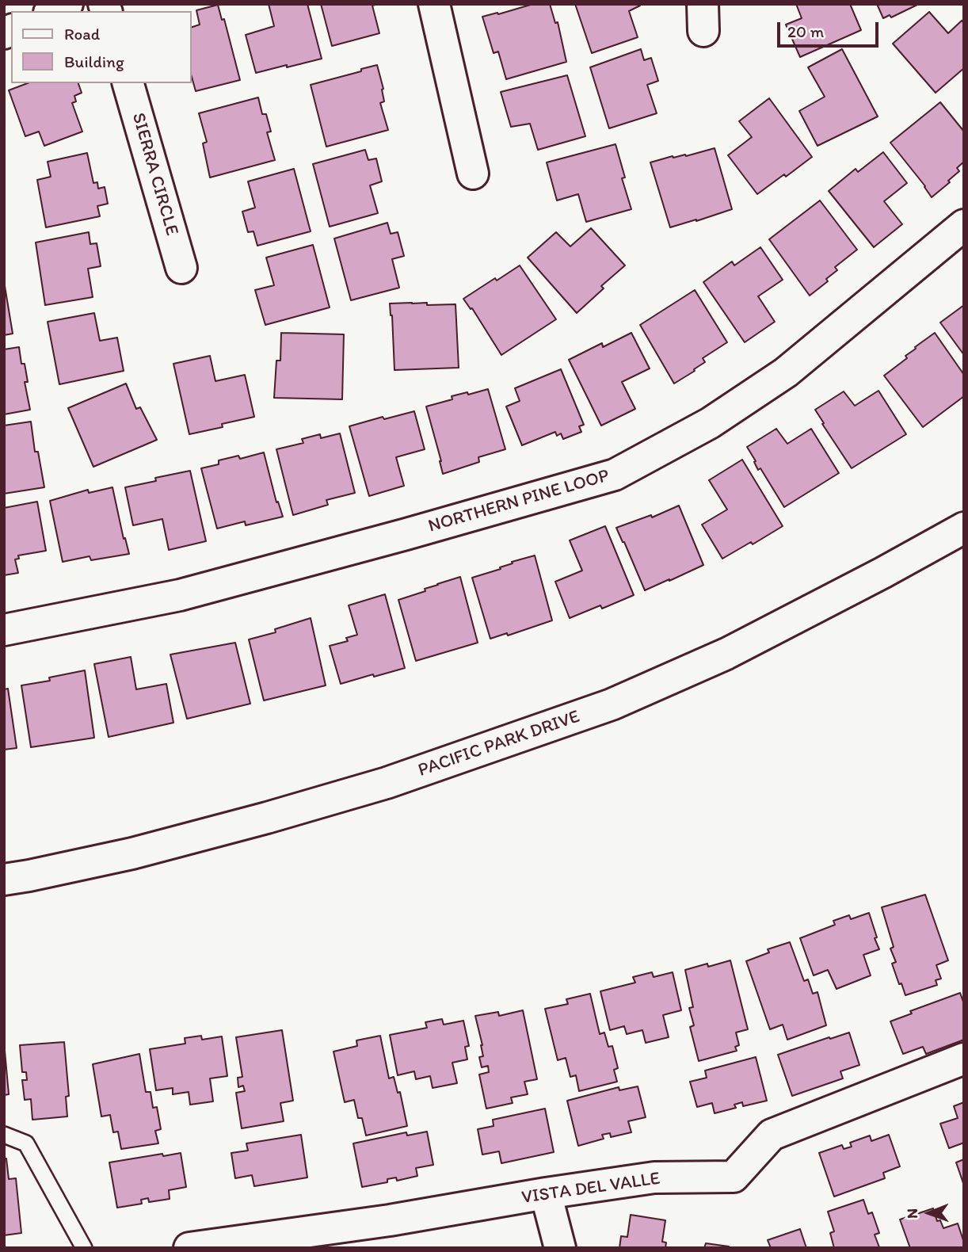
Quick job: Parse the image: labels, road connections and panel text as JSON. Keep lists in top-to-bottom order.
{
  "streets": {
    "street": [
      "SIERRA CIRCLE",
      "NORTHERN PINE LOOP",
      "PACIFIC PARK DRIVE",
      "VISTA DEL VALLE"
    ]
  },
  "legend": ["Road", "Building"],
  "scale_bar": "20 m",
  "north": "left"
}
